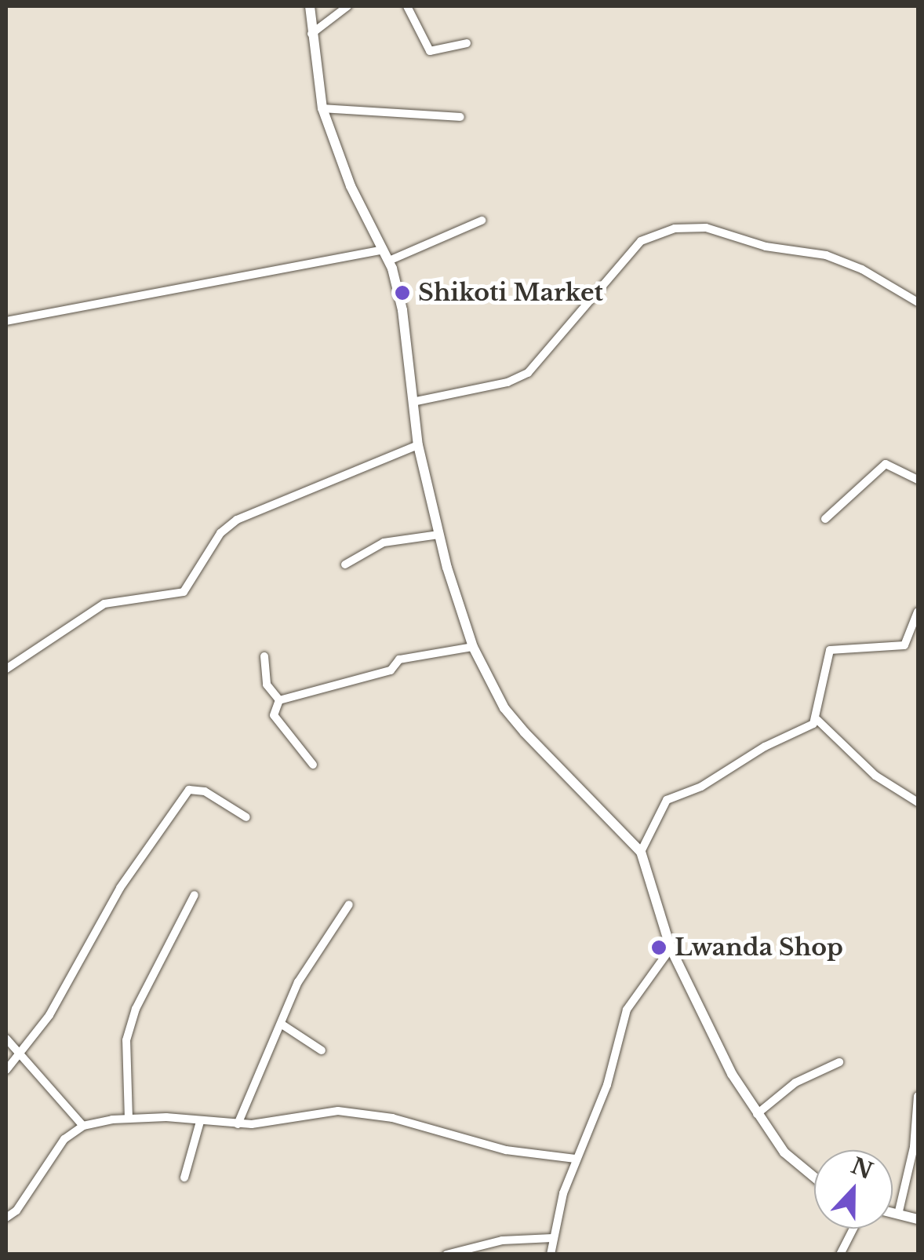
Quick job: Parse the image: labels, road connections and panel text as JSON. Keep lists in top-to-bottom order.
{
  "places": ["Shikoti Market", "Lwanda Shop"],
  "north": "top"
}
